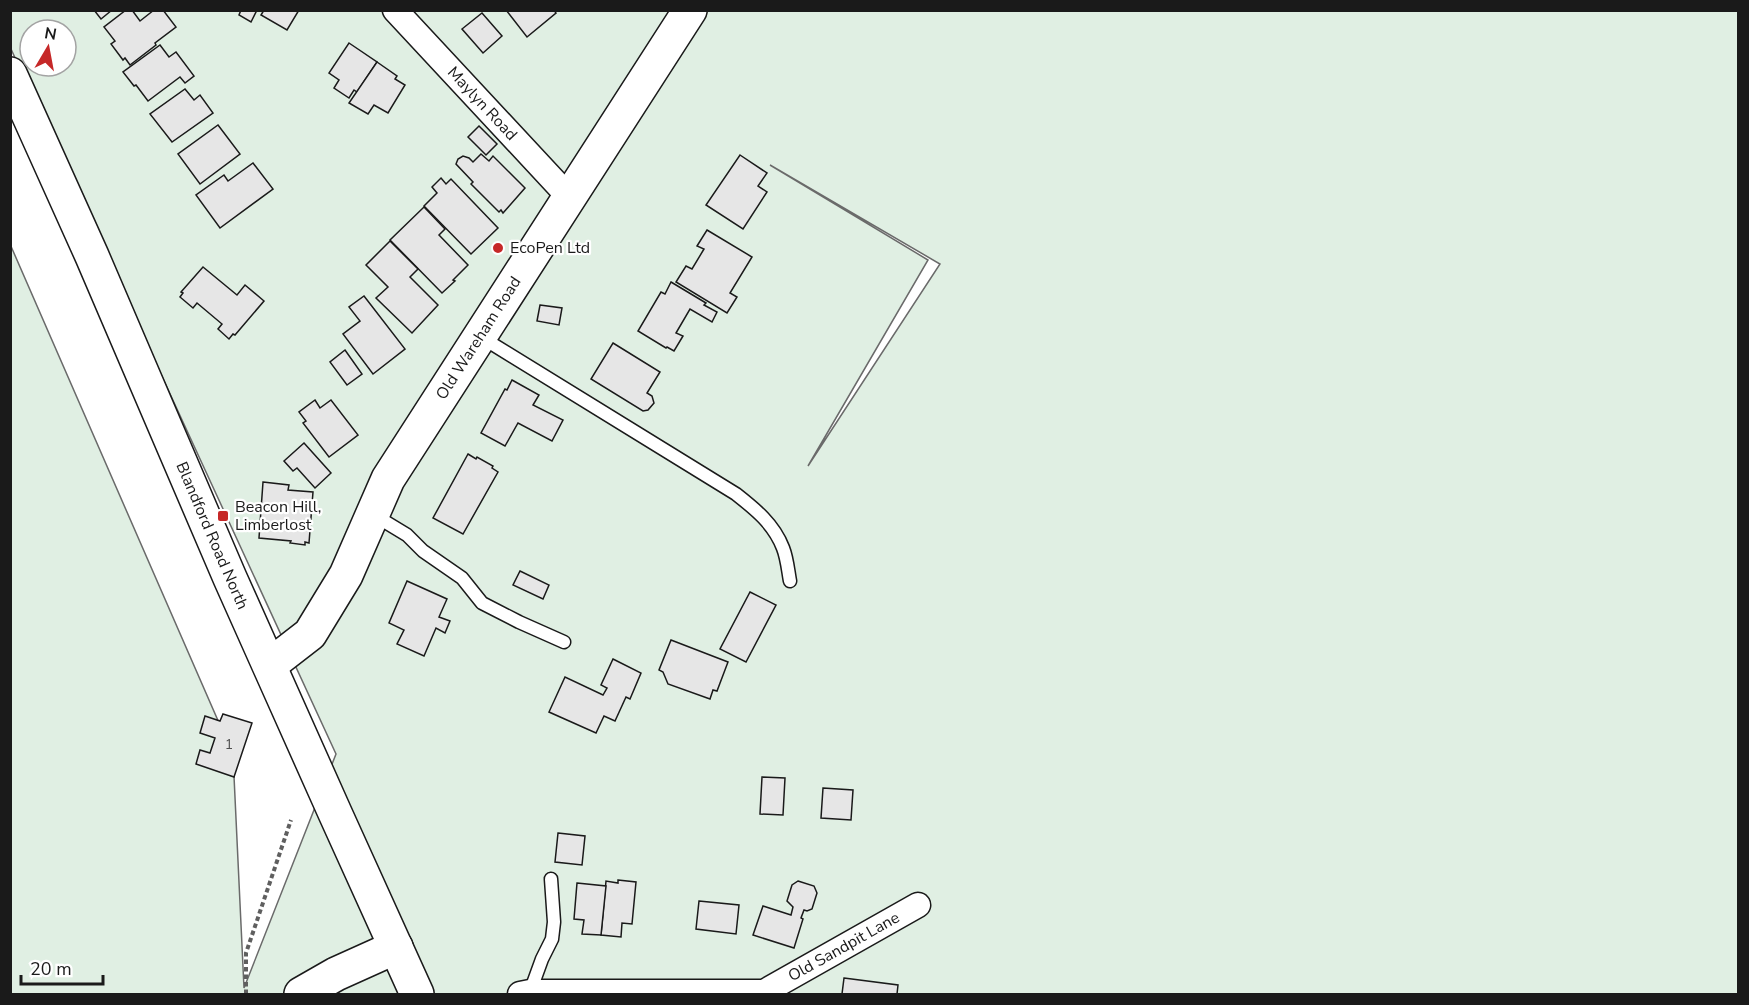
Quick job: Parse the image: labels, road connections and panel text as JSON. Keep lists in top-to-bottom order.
{
  "streets": {
    "main road": ["Old Wareham Road", "Blandford Road North"],
    "street": ["Maylyn Road", "Old Sandpit Lane"]
  },
  "crossings": [
    ["Maylyn Road", "Old Wareham Road"],
    ["Old Wareham Road", "Blandford Road North"]
  ],
  "places": {
    "other": ["EcoPen Ltd"],
    "transit": ["Beacon Hill, Limberlost"]
  },
  "house_numbers": ["1"],
  "scale_bar": "20 m",
  "north": "top"
}
